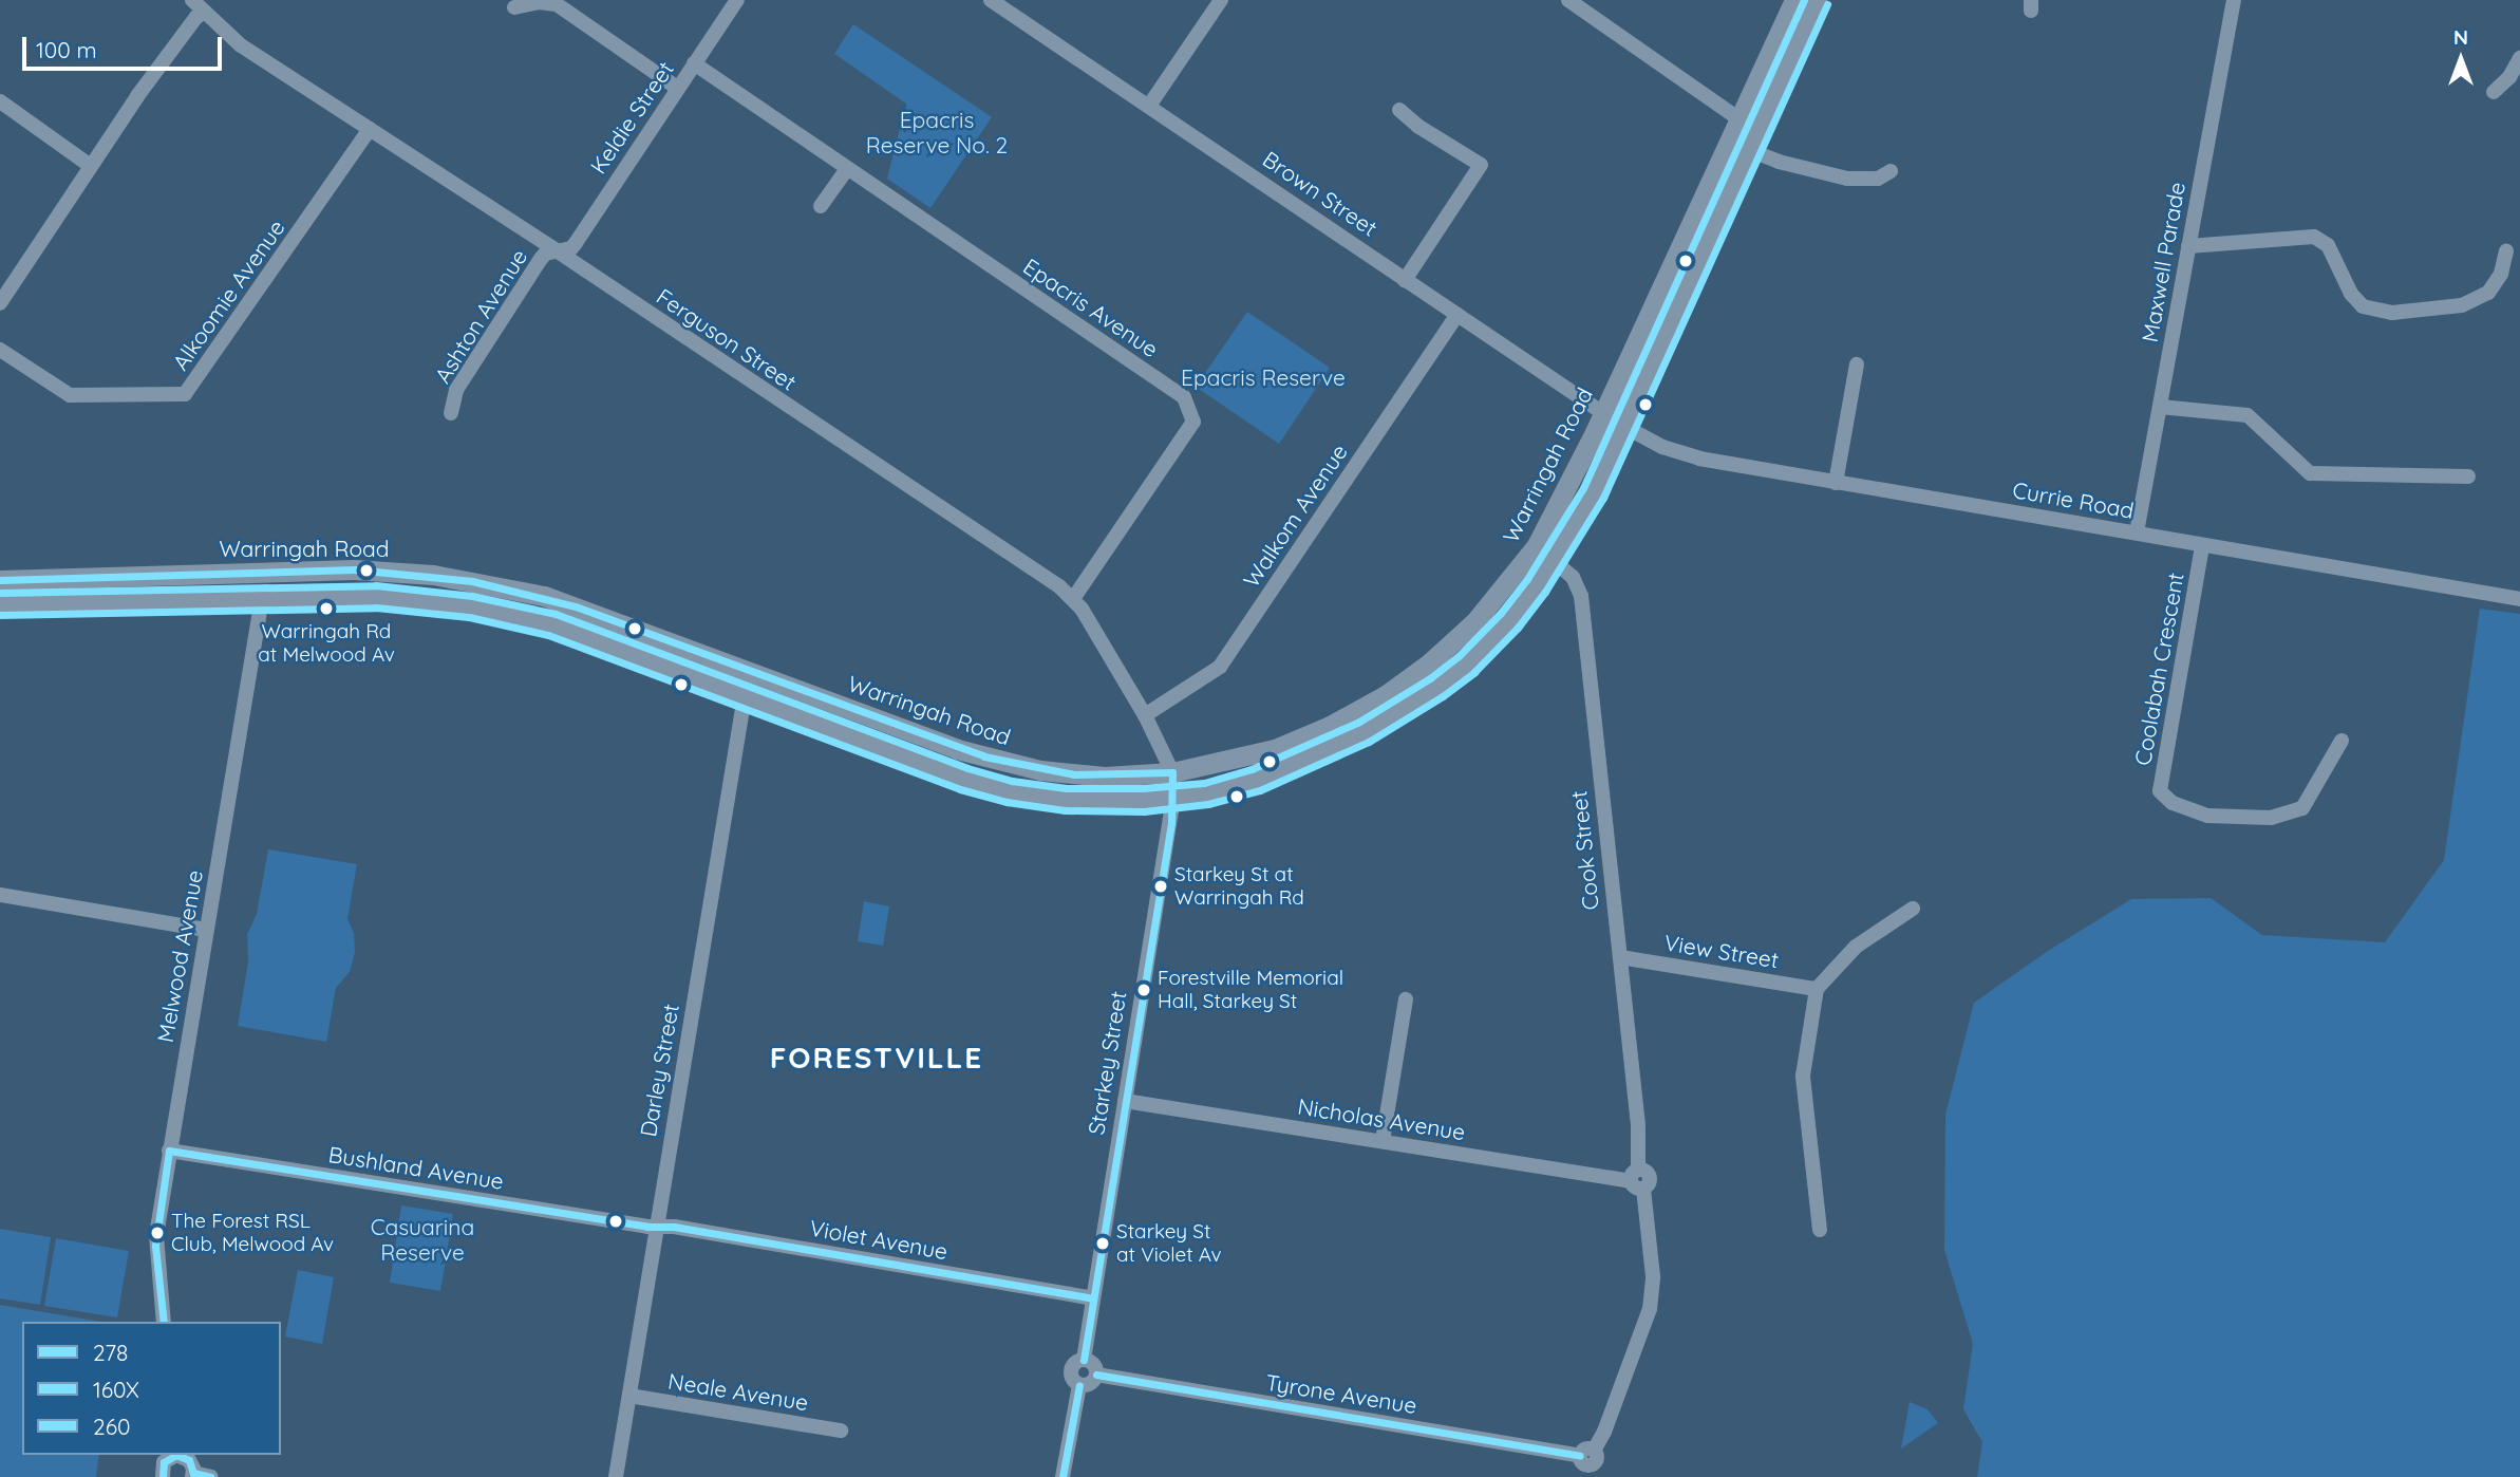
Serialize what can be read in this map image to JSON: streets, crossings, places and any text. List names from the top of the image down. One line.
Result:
{"streets":{"highway":["Brown Street","Warringah Road","Cook Street","Starkey Street","Darley Street"],"street":["Keldie Street","Maxwell Parade","Alkoomie Avenue","Epacris Avenue","Ashton Avenue","Ferguson Street","Currie Road","Walkom Avenue","Coolabah Crescent","View Street","Melwood Avenue","Nicholas Avenue","Bushland Avenue","Violet Avenue","Neale Avenue","Tyrone Avenue"]},"crossings":[["Keldie Street","Epacris Avenue"],["Keldie Street","Ashton Avenue"],["Keldie Street","Ferguson Street"],["Brown Street","Warringah Road"],["Brown Street","Currie Road"],["Brown Street","Walkom Avenue"],["Maxwell Parade","Currie Road"],["Alkoomie Avenue","Ferguson Street"],["Epacris Avenue","Ferguson Street"],["Ashton Avenue","Ferguson Street"],["Ferguson Street","Warringah Road"],["Ferguson Street","Walkom Avenue"],["Ferguson Street","Starkey Street"],["Warringah Road","Currie Road"],["Warringah Road","Cook Street"],["Warringah Road","Melwood Avenue"],["Warringah Road","Starkey Street"],["Warringah Road","Darley Street"],["Currie Road","Coolabah Crescent"],["Cook Street","View Street"],["Cook Street","Nicholas Avenue"],["Cook Street","Tyrone Avenue"],["Melwood Avenue","Bushland Avenue"],["Starkey Street","Nicholas Avenue"],["Starkey Street","Violet Avenue"],["Starkey Street","Tyrone Avenue"],["Darley Street","Bushland Avenue"],["Darley Street","Violet Avenue"],["Darley Street","Neale Avenue"],["Bushland Avenue","Violet Avenue"]],"districts":["FORESTVILLE"],"parks":["Epacris Reserve No. 2","Epacris Reserve","Casuarina Reserve"],"places":["Warringah Rd at Melwood Av","Starkey St at Warringah Rd","Forestville Memorial Hall, Starkey St","The Forest RSL Club, Melwood Av","Starkey St at Violet Av"],"lines":["transit line 260","transit line 160X","transit line 278"],"legend":["278","160X","260"],"scale_bar":"100 m","north":"top"}
